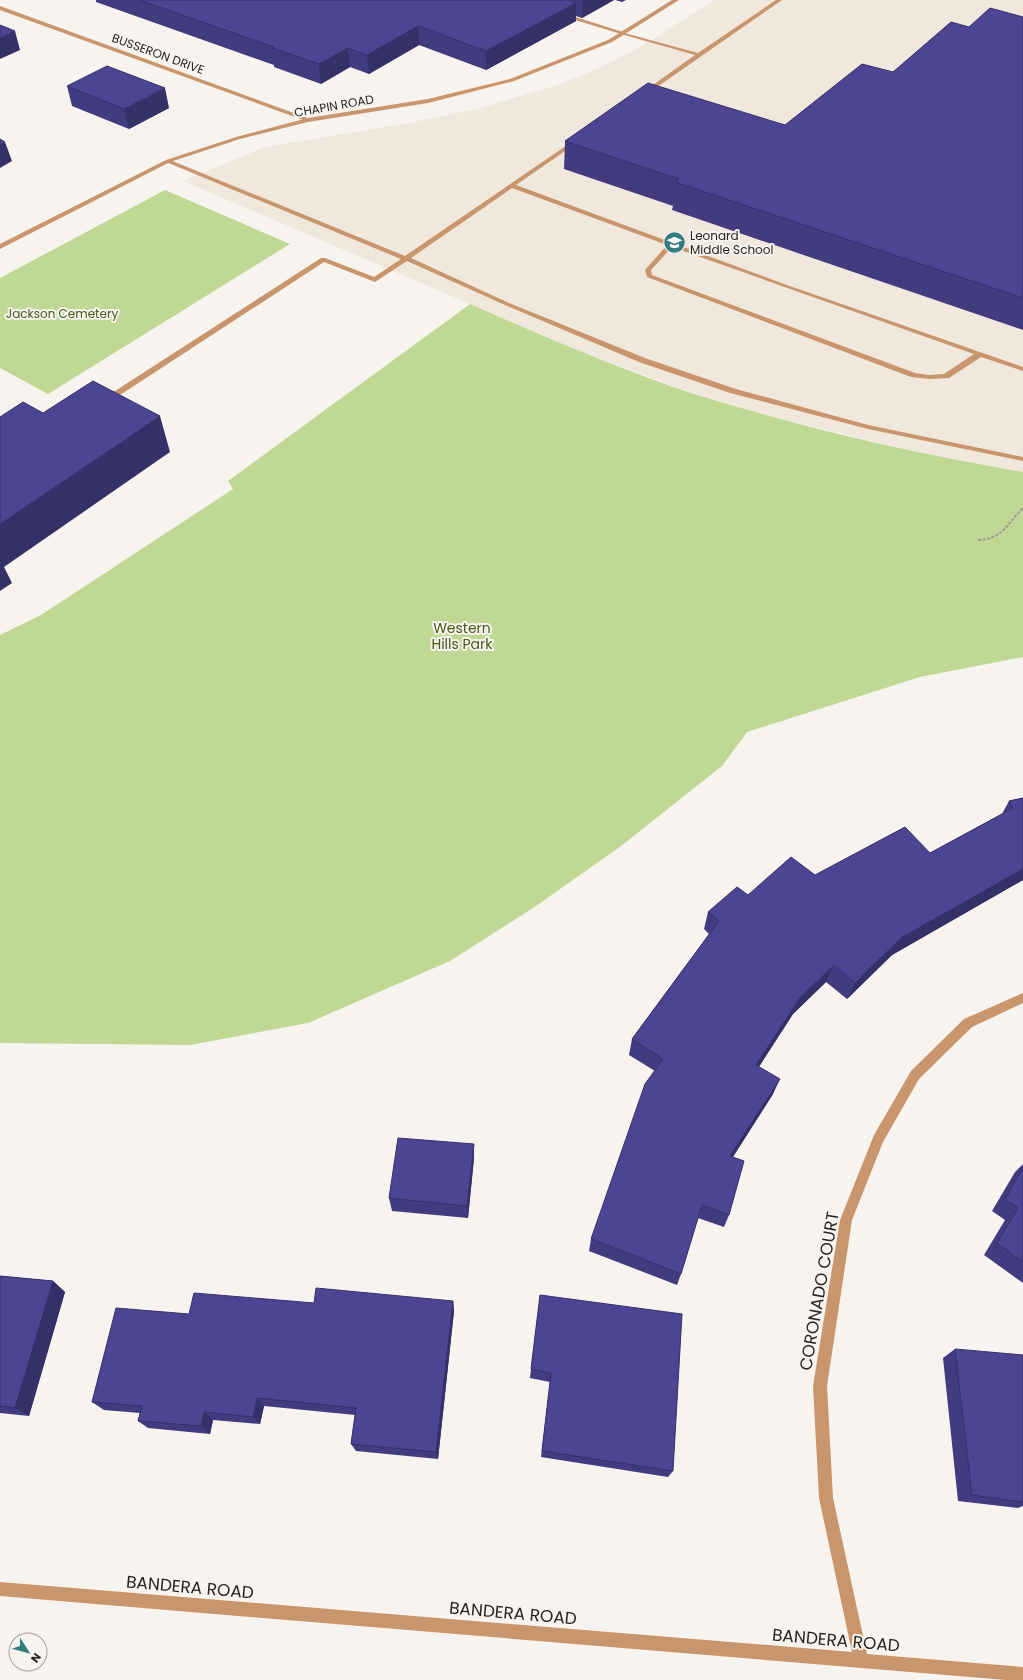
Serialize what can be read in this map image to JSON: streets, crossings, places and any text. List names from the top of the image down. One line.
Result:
{"streets":{"street":["BUSSERON DRIVE","CHAPIN ROAD","CORONADO COURT","BANDERA ROAD"]},"crossings":[["BUSSERON DRIVE","CHAPIN ROAD"],["CORONADO COURT","BANDERA ROAD"]],"parks":["Jackson Cemetery","Western Hills Park"],"places":{"school or university":["Leonard Middle School"]},"north":"bottom right"}
